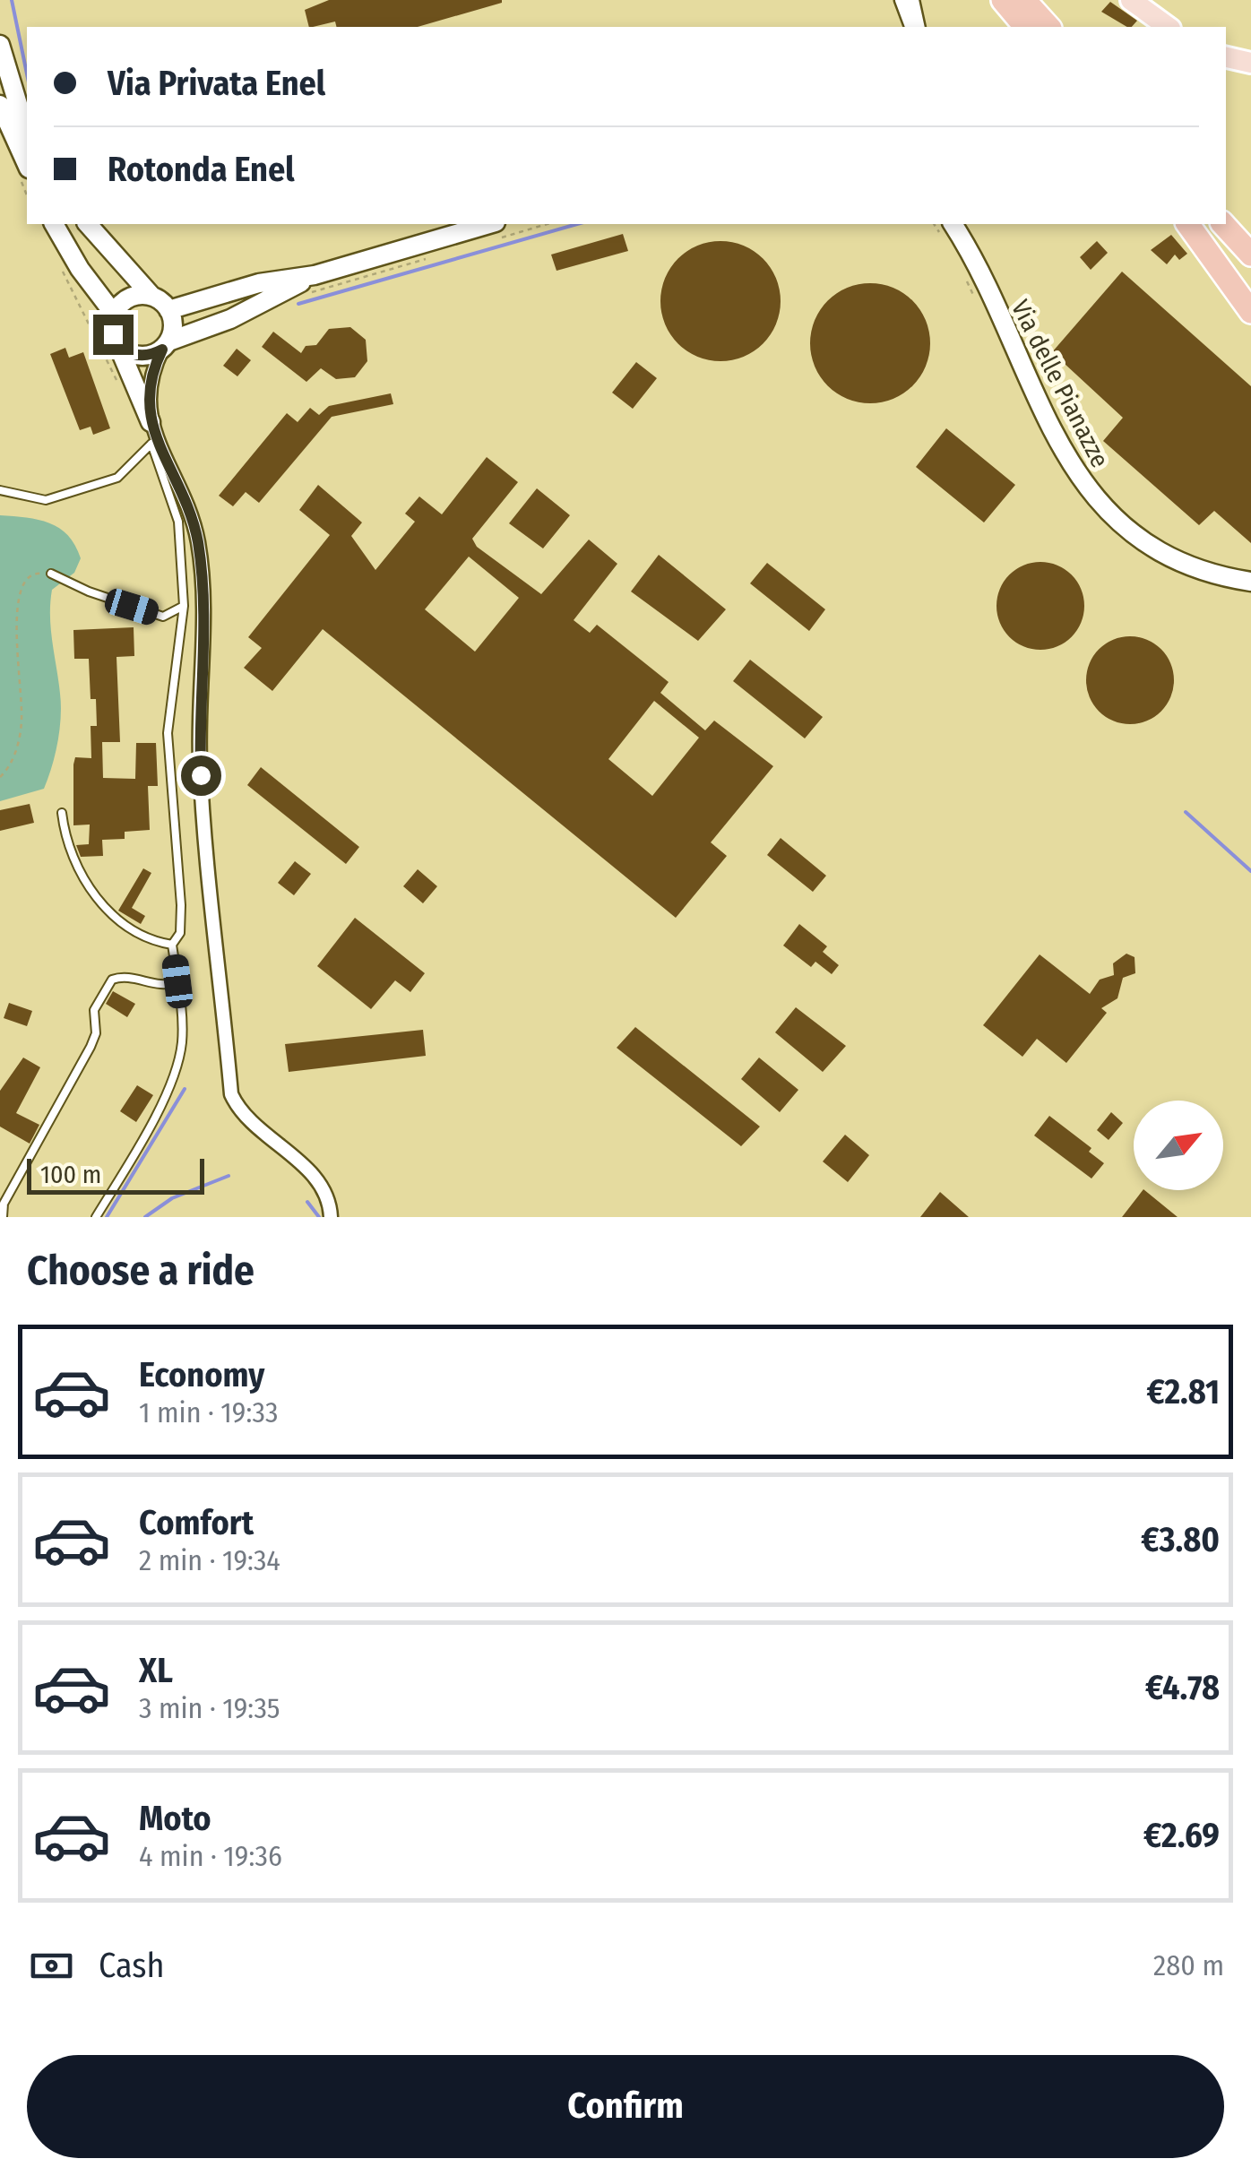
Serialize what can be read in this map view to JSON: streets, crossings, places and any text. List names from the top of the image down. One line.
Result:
{"streets":{"street":["Via delle Pianazze"]},"scale_bar":"100 m","north":"top right","page":{"banner":["Via Privata Enel","Rotonda Enel"],"scale":"100 m","heading":"Choose a ride","list":[{"name":"Economy","note":"1 min · 19:33","value":"€2.81"},{"name":"Comfort","note":"2 min · 19:34","value":"€3.80"},{"name":"XL","note":"3 min · 19:35","value":"€4.78"},{"name":"Moto","note":"4 min · 19:36","value":"€2.69"}],"pay":["Cash","280 m"],"buttons":"Confirm"}}
